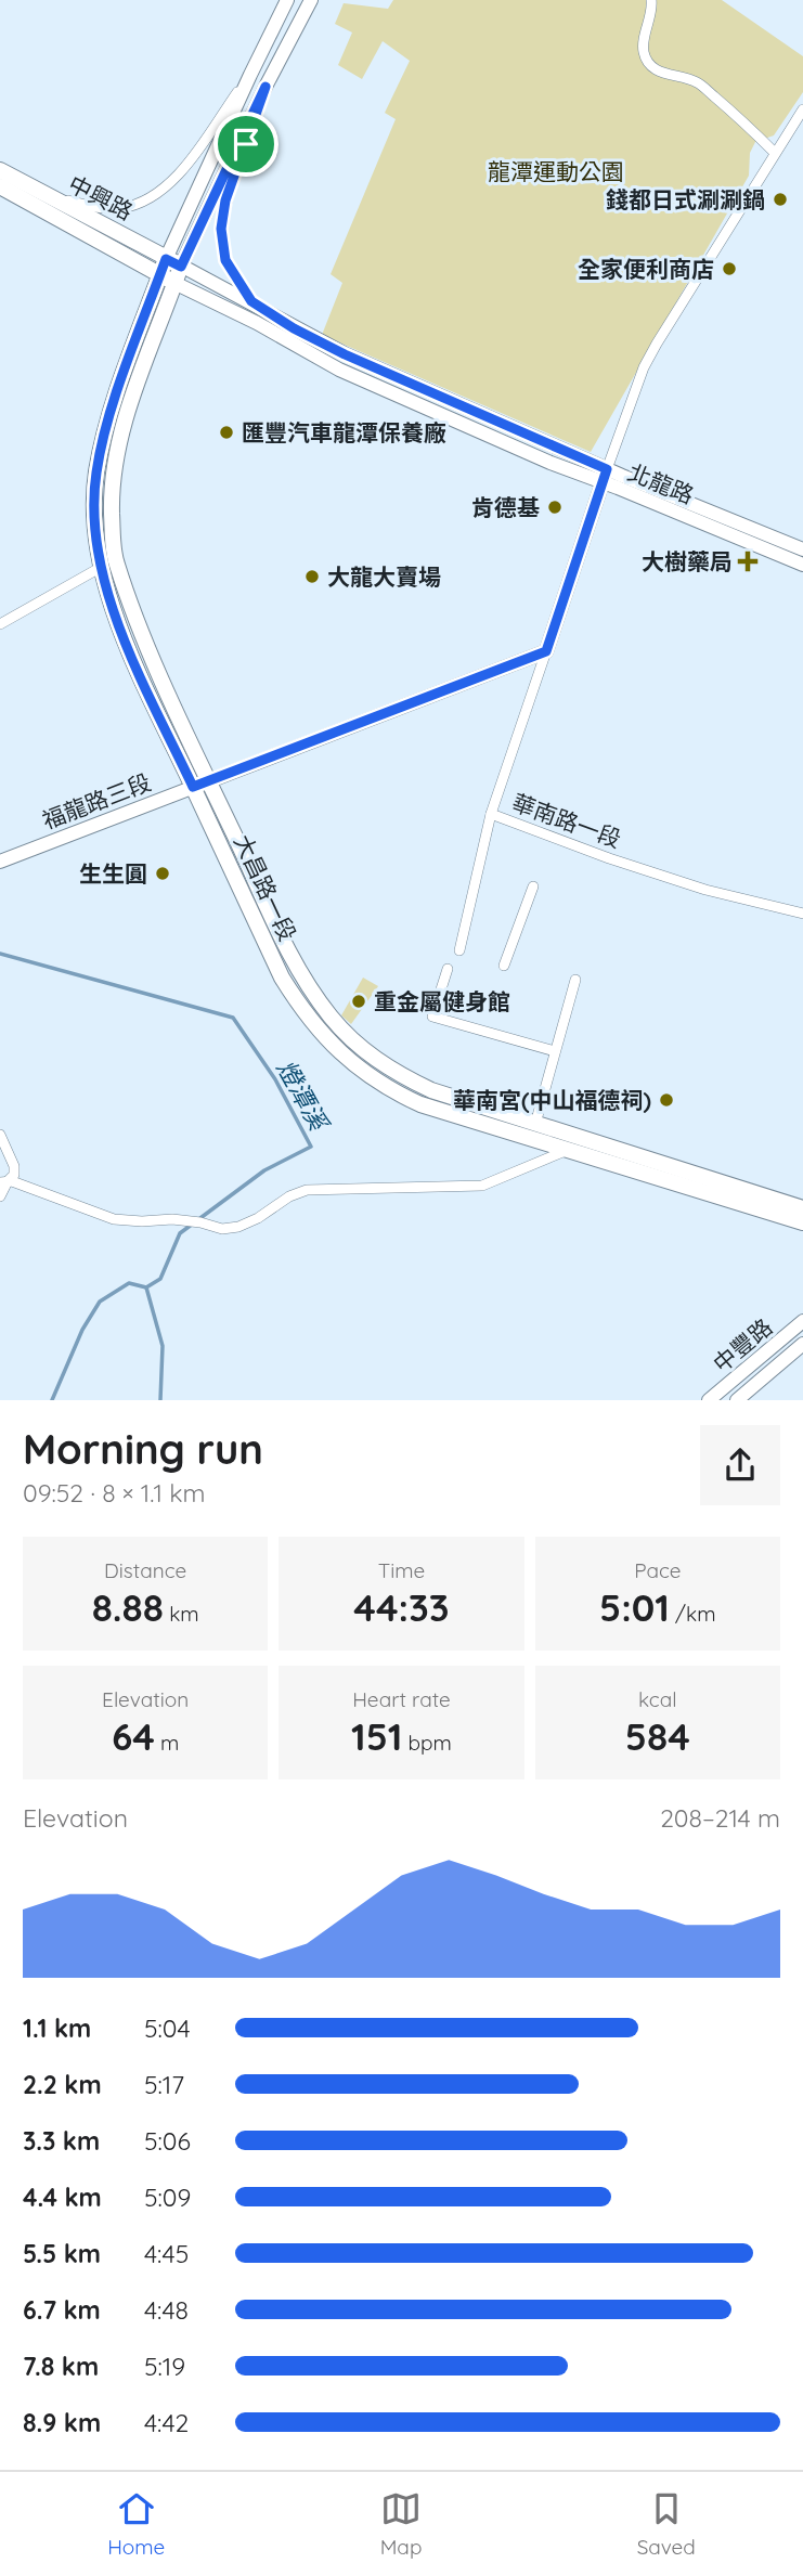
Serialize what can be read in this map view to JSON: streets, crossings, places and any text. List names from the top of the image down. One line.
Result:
{"streets":{"main road":["中興路","北龍路","福龍路三段","華南路一段","大昌路一段","中豐路"]},"crossings":[["中興路","北龍路"],["中興路","大昌路一段"],["北龍路","華南路一段"],["北龍路","大昌路一段"],["福龍路三段","華南路一段"],["福龍路三段","大昌路一段"]],"water":["燈潭溪"],"parks":["龍潭運動公園"],"places":{"other":["錢都日式涮涮鍋","全家便利商店","匯豐汽車龍潭保養廠","肯德基","大龍大賣場","生生圓","重金屬健身館","華南宮(中山福德祠)"],"health":["大樹藥局"]},"page":{"heading":["Morning run","09:52 · 8 × 1.1 km"],"stats":[["Distance","8.88 km"],["Time","44:33"],["Pace","5:01 /km"],["Elevation","64 m"],["Heart rate","151 bpm"],["kcal","584"]],"chart":["Elevation","208–214 m"],"list":[{"name":"1.1 km","note":"5:04"},{"name":"2.2 km","note":"5:17"},{"name":"3.3 km","note":"5:06"},{"name":"4.4 km","note":"5:09"},{"name":"5.5 km","note":"4:45"},{"name":"6.7 km","note":"4:48"},{"name":"7.8 km","note":"5:19"},{"name":"8.9 km","note":"4:42"}],"tabs":["Home","Map","Saved"]}}
